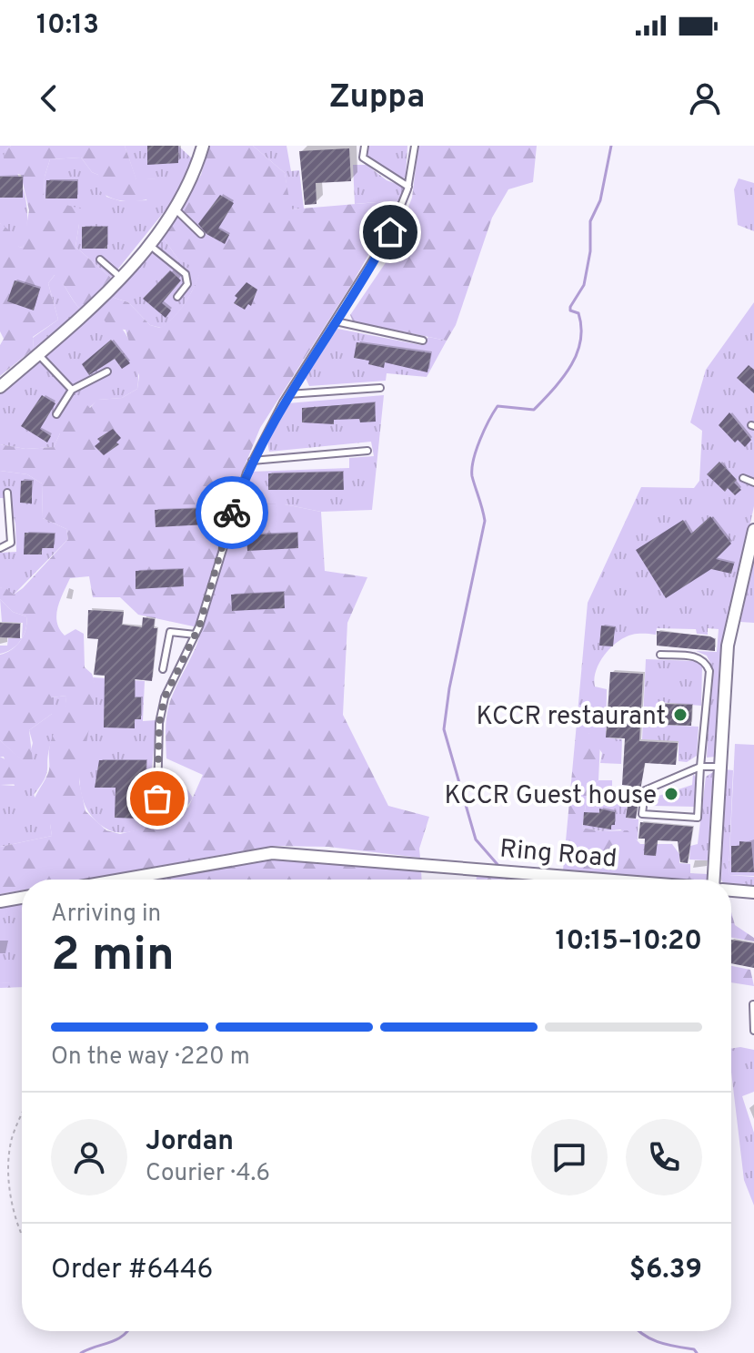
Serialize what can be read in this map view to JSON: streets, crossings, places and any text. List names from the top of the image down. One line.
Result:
{"streets":{"street":["Ring Road"]},"places":["KCCR restaurant","KCCR Guest house"],"page":{"status":"10:13","header":"Zuppa","heading":["2 min","Arriving in","10:15–10:20"],"panel":["Jordan","Courier · 4.6","Order #6446","$6.39"],"bar":"On the way · 220 m"}}
